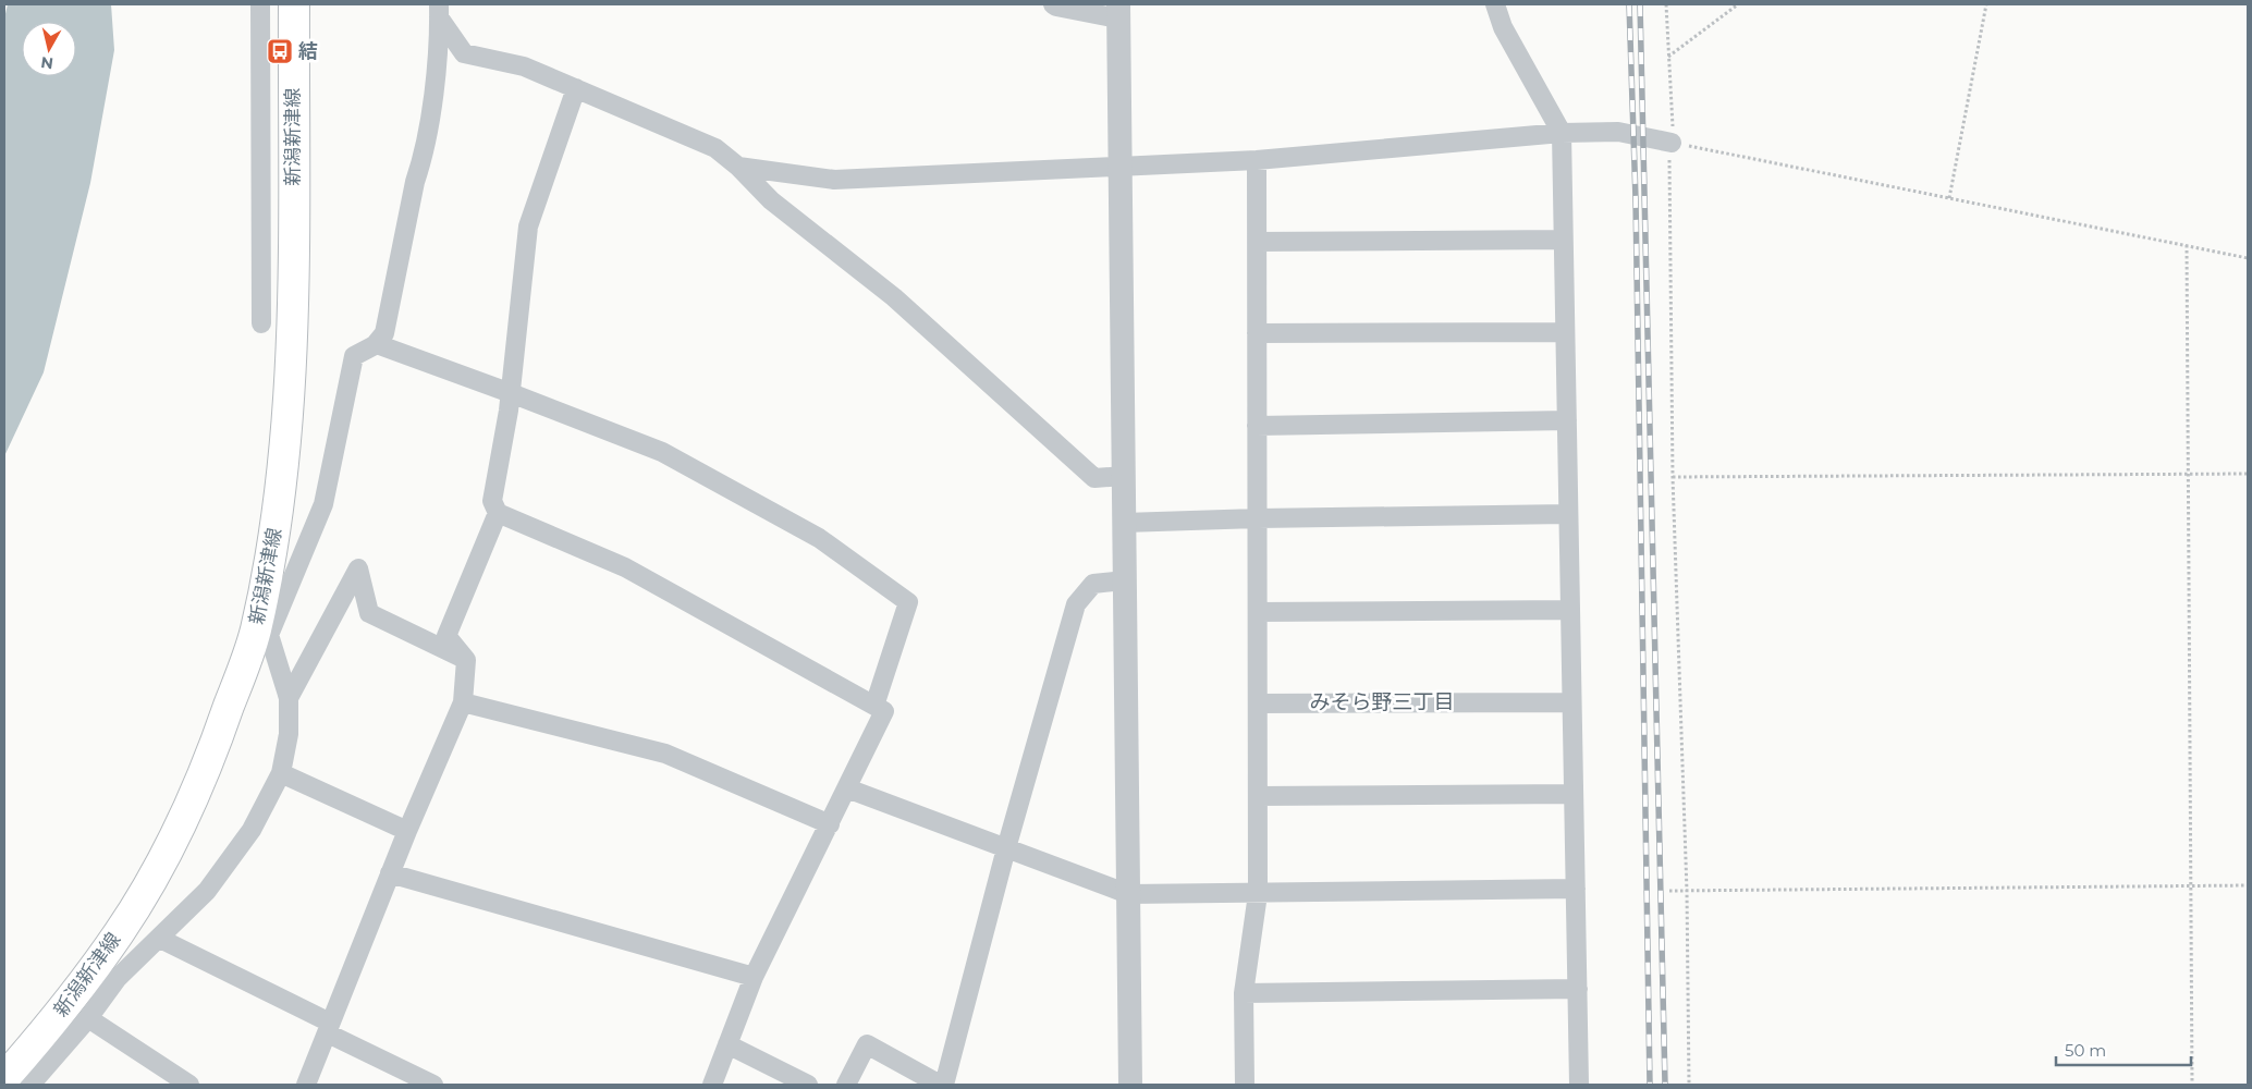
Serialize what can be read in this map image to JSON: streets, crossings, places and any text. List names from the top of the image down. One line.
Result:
{"streets":{"main road":["新潟新津線"]},"districts":["みそら野三丁目"],"places":{"bus stop":["結"]},"scale_bar":"50 m","north":"bottom"}
